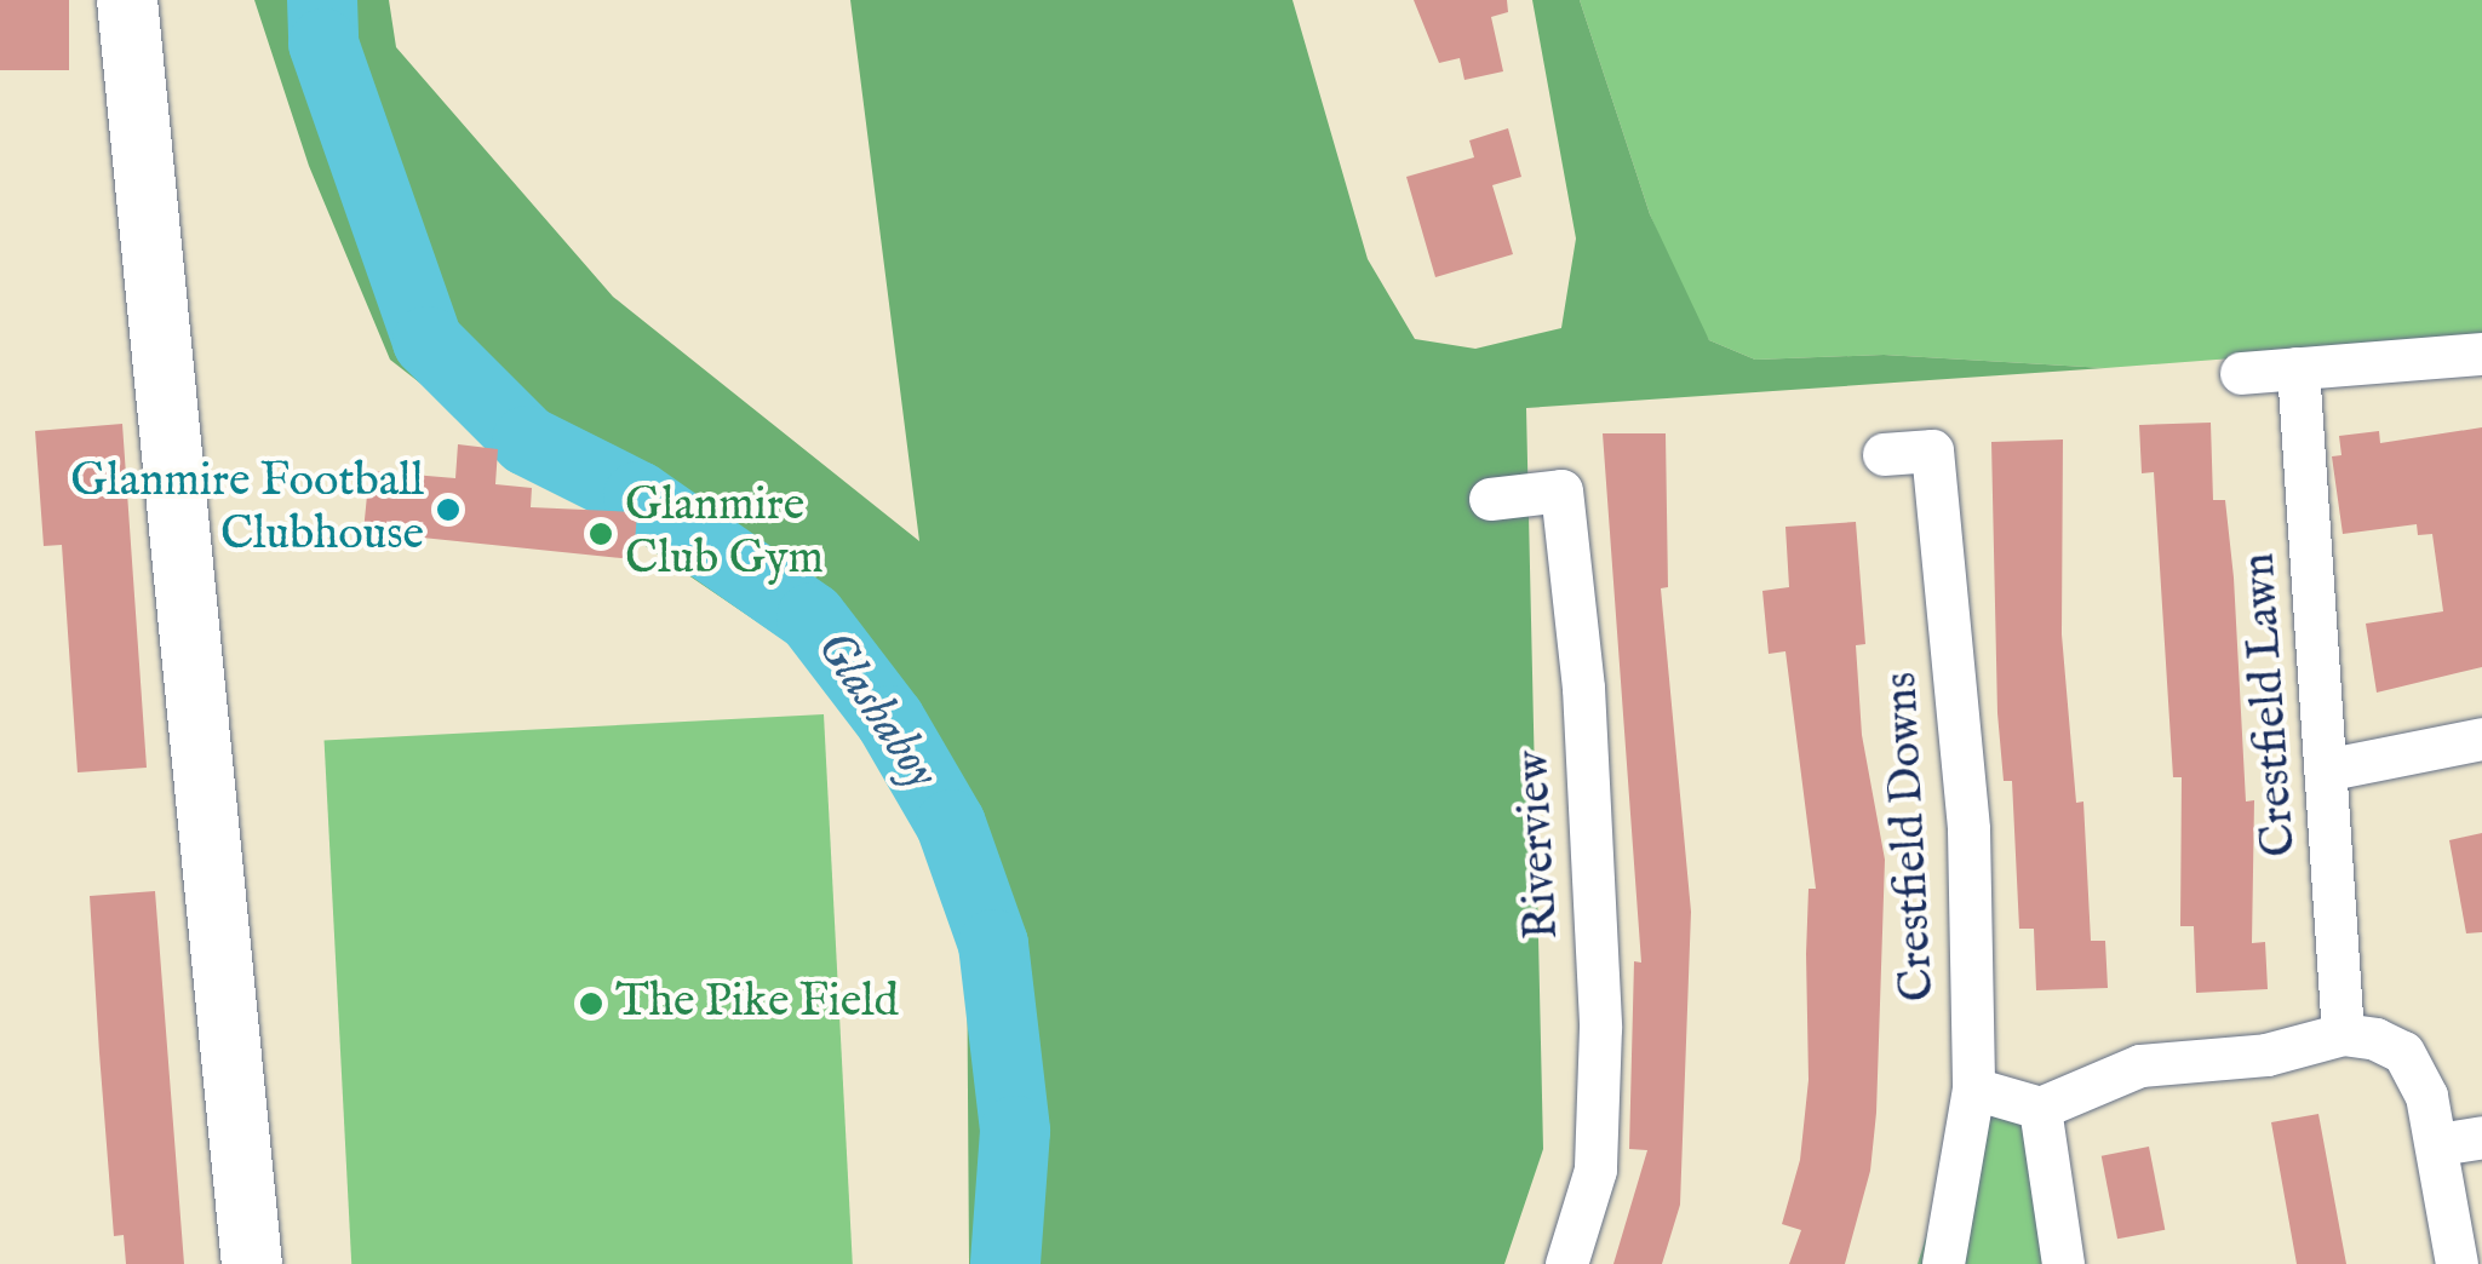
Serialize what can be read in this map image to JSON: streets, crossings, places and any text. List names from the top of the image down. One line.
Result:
{"streets":{"street":["Crestfield Lawn","Crestfield Downs","Riverview"]},"water":["Glashaboy"],"places":["Glanmire Football Clubhouse","Glanmire Club Gym","The Pike Field"]}
